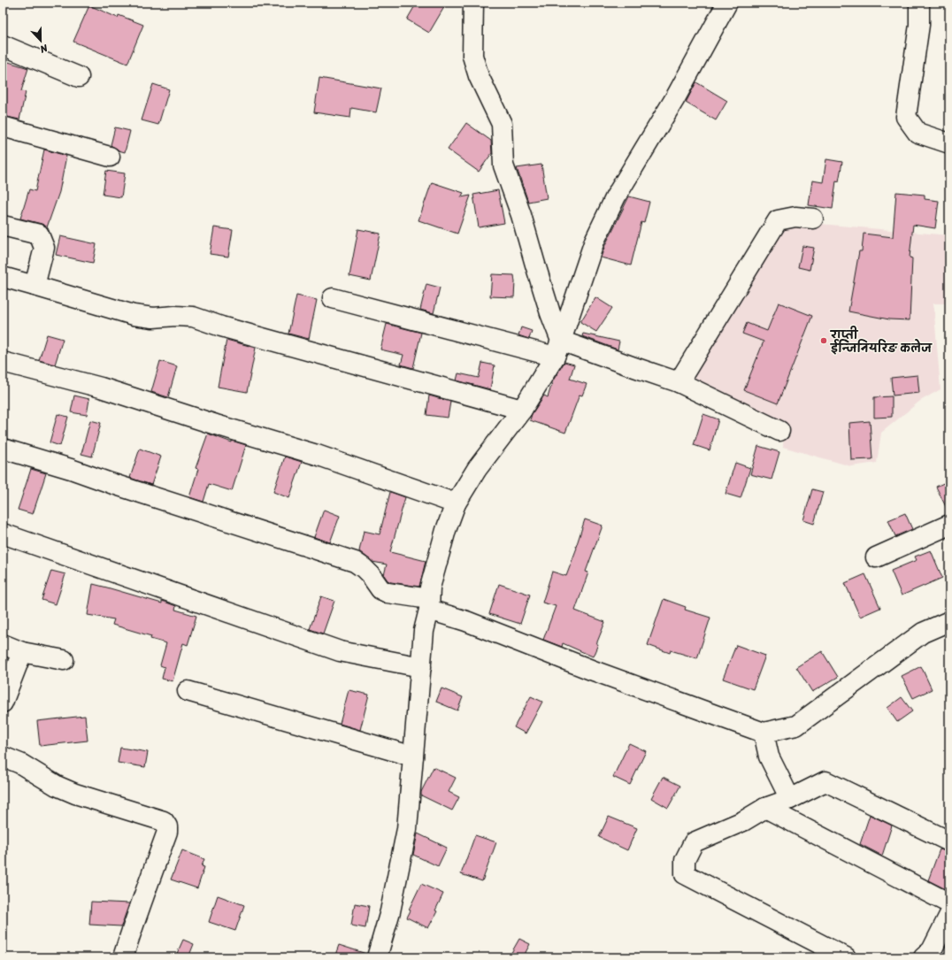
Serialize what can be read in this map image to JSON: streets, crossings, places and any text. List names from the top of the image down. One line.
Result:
{"places":["राप्ती ईन्जिनियरिङ कलेज"],"north":"bottom"}
